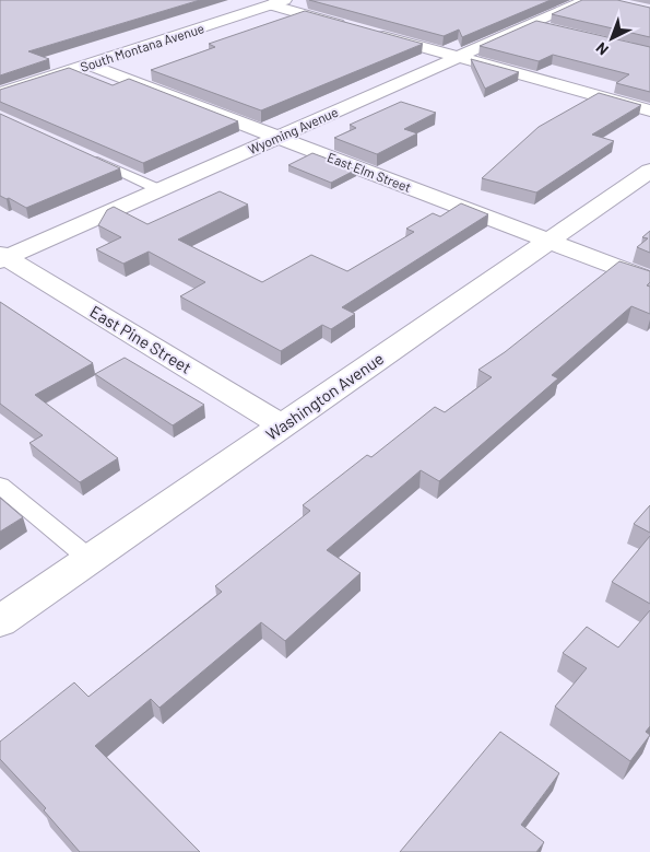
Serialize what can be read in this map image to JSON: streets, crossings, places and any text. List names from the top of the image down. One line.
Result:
{"streets":{"street":["South Montana Avenue","Wyoming Avenue","East Elm Street","East Pine Street","Washington Avenue"]},"crossings":[["South Montana Avenue","East Elm Street"],["Wyoming Avenue","East Elm Street"],["Wyoming Avenue","East Pine Street"],["East Elm Street","Washington Avenue"],["East Pine Street","Washington Avenue"]],"north":"bottom left"}
